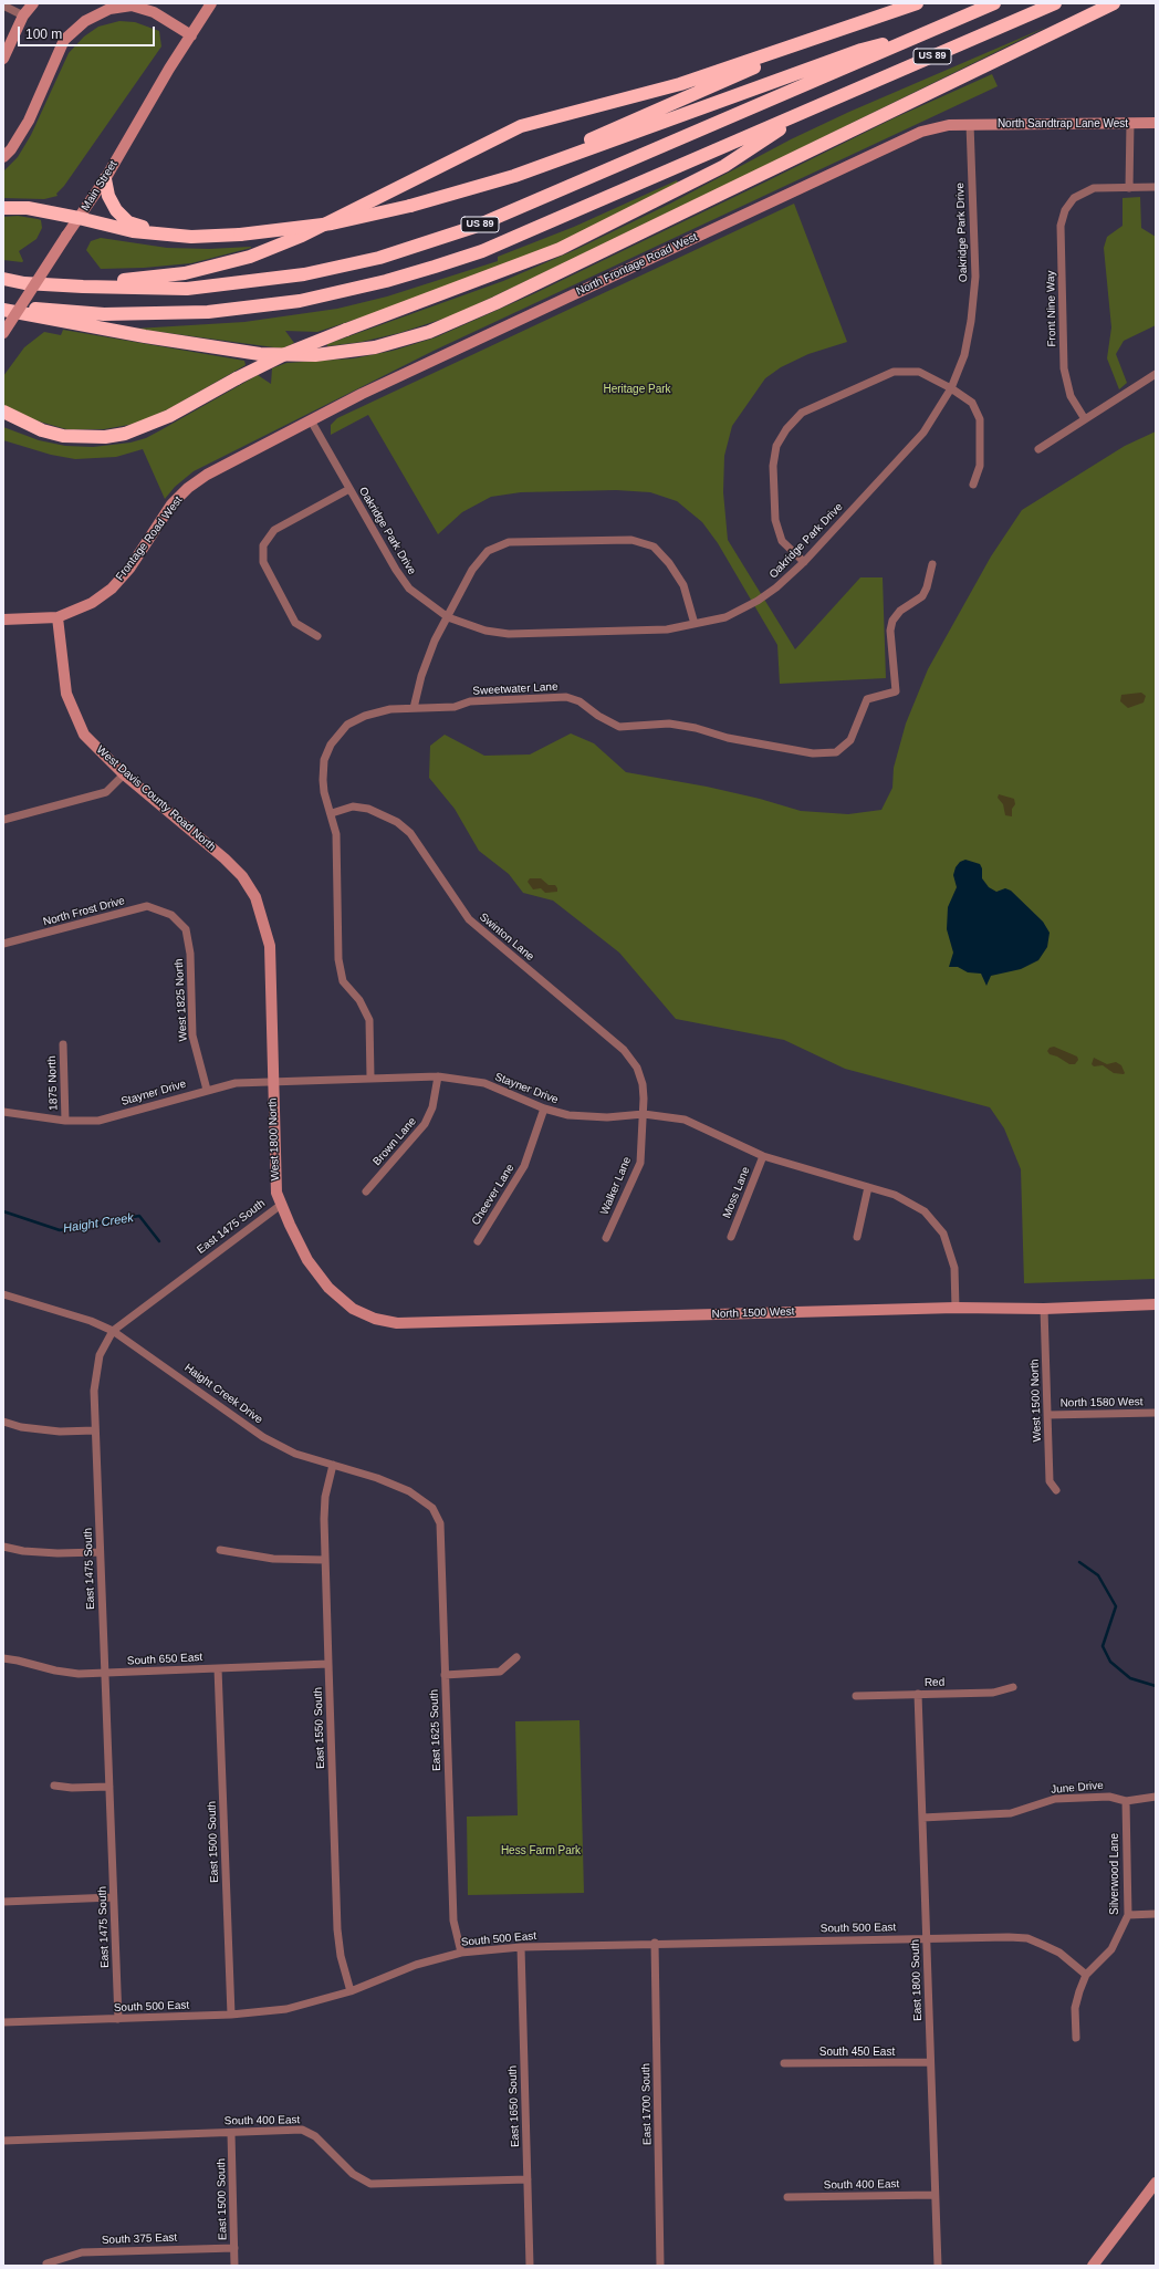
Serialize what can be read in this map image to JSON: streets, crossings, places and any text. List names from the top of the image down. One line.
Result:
{"streets":{"highway":["US 89"],"street":["North Sandtrap Lane West","Main Street","Oakridge Park Drive","North Frontage Road West","Front Nine Way","Frontage Road West","Sweetwater Lane","West Davis County Road North","North Frost Drive","Swinton Lane","West 1825 North","1875 North","Stayner Drive","West 1800 North","Brown Lane","Walker Lane","Moss Lane","Cheever Lane","East 1475 South","North 1500 West","Haight Creek Drive","West 1500 North","North 1580 West","South 650 East","Red","East 1550 South","East 1625 South","June Drive","East 1500 South","Silverwood Lane","South 500 East","East 1800 South","South 450 East","East 1700 South","East 1650 South","South 400 East","South 375 East"]},"crossings":[["North Sandtrap Lane West","Oakridge Park Drive"],["North Sandtrap Lane West","North Frontage Road West"],["Oakridge Park Drive","North Frontage Road West"],["Oakridge Park Drive","Frontage Road West"],["North Frontage Road West","Frontage Road West"],["Frontage Road West","West Davis County Road North"],["Sweetwater Lane","Swinton Lane"],["Sweetwater Lane","Stayner Drive"],["West Davis County Road North","West 1800 North"],["North Frost Drive","West 1825 North"],["Swinton Lane","Stayner Drive"],["Swinton Lane","Walker Lane"],["West 1825 North","Stayner Drive"],["1875 North","Stayner Drive"],["Stayner Drive","West 1800 North"],["Stayner Drive","Brown Lane"],["Stayner Drive","Walker Lane"],["Stayner Drive","Moss Lane"],["Stayner Drive","Cheever Lane"],["Stayner Drive","North 1500 West"],["West 1800 North","East 1475 South"],["West 1800 North","North 1500 West"],["East 1475 South","Haight Creek Drive"],["East 1475 South","South 650 East"],["East 1475 South","South 500 East"],["North 1500 West","West 1500 North"],["Haight Creek Drive","East 1550 South"],["Haight Creek Drive","East 1625 South"],["West 1500 North","North 1580 West"],["South 650 East","East 1550 South"],["South 650 East","East 1500 South"],["Red","East 1800 South"],["East 1550 South","South 500 East"],["East 1625 South","South 500 East"],["June Drive","Silverwood Lane"],["June Drive","East 1800 South"],["East 1500 South","South 500 East"],["East 1500 South","South 400 East"],["East 1500 South","South 375 East"],["Silverwood Lane","South 500 East"],["South 500 East","East 1800 South"],["South 500 East","East 1700 South"],["South 500 East","East 1650 South"],["East 1800 South","South 450 East"],["East 1800 South","South 400 East"],["East 1650 South","South 400 East"]],"water":["Haight Creek"],"parks":["Heritage Park","Hess Farm Park"],"scale_bar":"100 m"}
